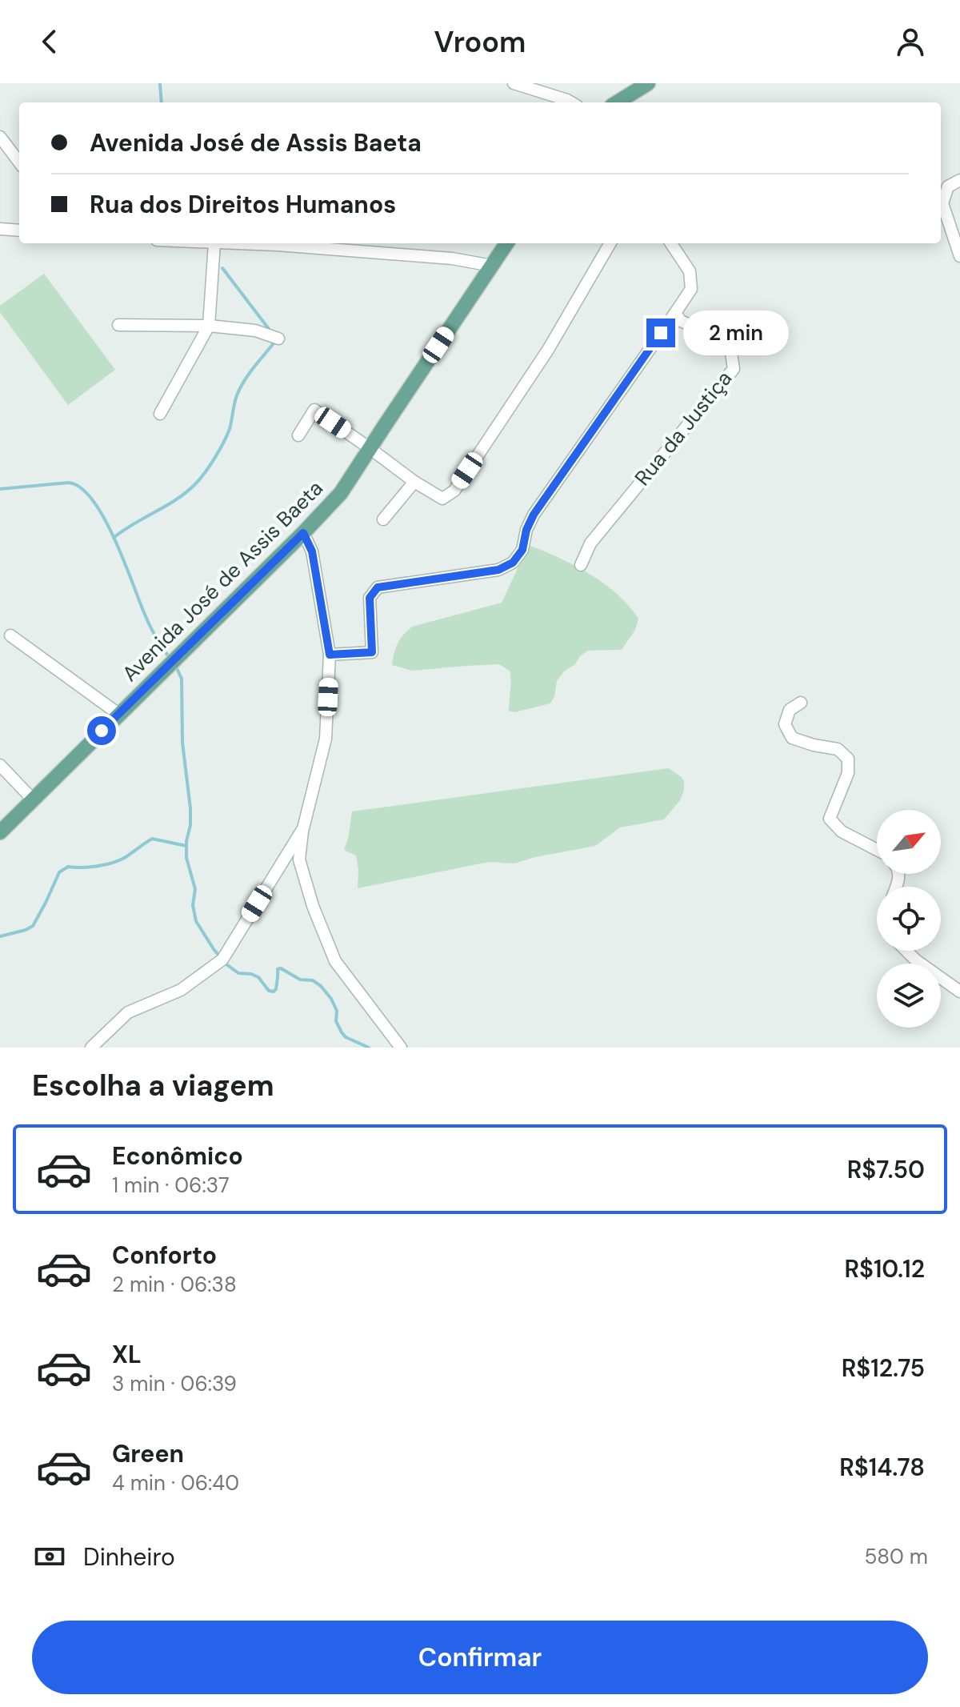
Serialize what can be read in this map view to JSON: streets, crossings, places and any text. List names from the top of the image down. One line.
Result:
{"streets":{"main road":["Avenida José de Assis Baeta"],"street":["Rua da Justiça"]},"north":"top right","page":{"header":"Vroom","banner":["Avenida José de Assis Baeta","Rua dos Direitos Humanos"],"bubble":"2 min","heading":"Escolha a viagem","list":[{"name":"Econômico","note":"1 min · 06:37","value":"R$7.50"},{"name":"Conforto","note":"2 min · 06:38","value":"R$10.12"},{"name":"XL","note":"3 min · 06:39","value":"R$12.75"},{"name":"Green","note":"4 min · 06:40","value":"R$14.78"}],"pay":["Dinheiro","580 m"],"buttons":"Confirmar"}}
